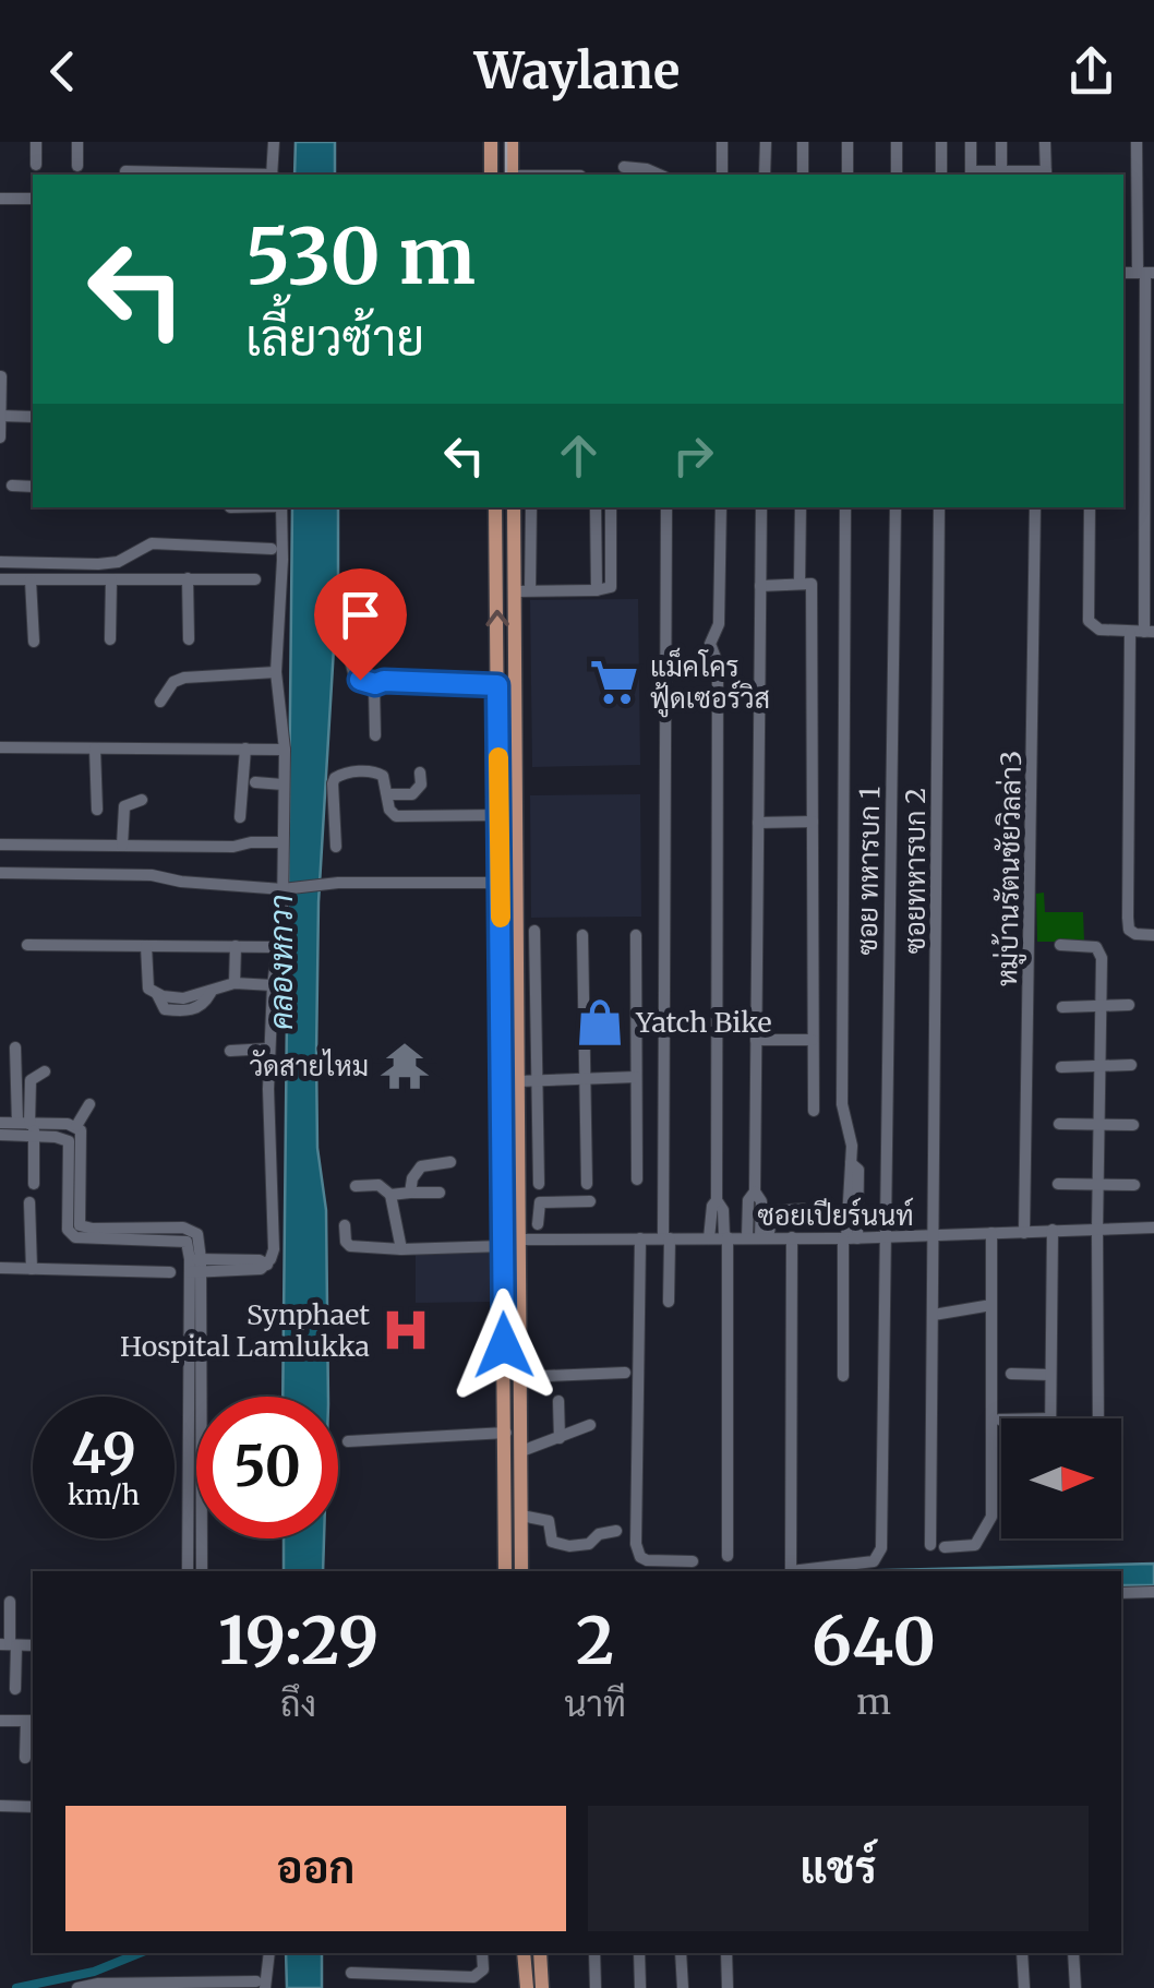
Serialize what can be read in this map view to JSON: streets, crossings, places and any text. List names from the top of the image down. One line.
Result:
{"streets":{"street":["หมู่บ้านรัตนชัยวิลล่า3","ซอย ทหารบก 1","ซอยทหารบก 2","ซอยเปียร์นนท์"]},"crossings":[["หมู่บ้านรัตนชัยวิลล่า3","ซอยเปียร์นนท์"],["ซอย ทหารบก 1","ซอยเปียร์นนท์"],["ซอยทหารบก 2","ซอยเปียร์นนท์"]],"water":["คลองหกวา"],"places":{"supermarket":["แม็คโคร ฟู้ดเซอร์วิส"],"shop":["Yatch Bike"],"temple":["วัดสายไหม"],"hospital":["Synphaet Hospital Lamlukka"]},"north":"right","page":{"header":"Waylane","turn":["530 m","เลี้ยวซ้าย"],"speed":"49 km/h","limit":"50","eta":["19:29","ถึง","2","นาที","640","m"],"buttons":["ออก","แชร์"]}}
